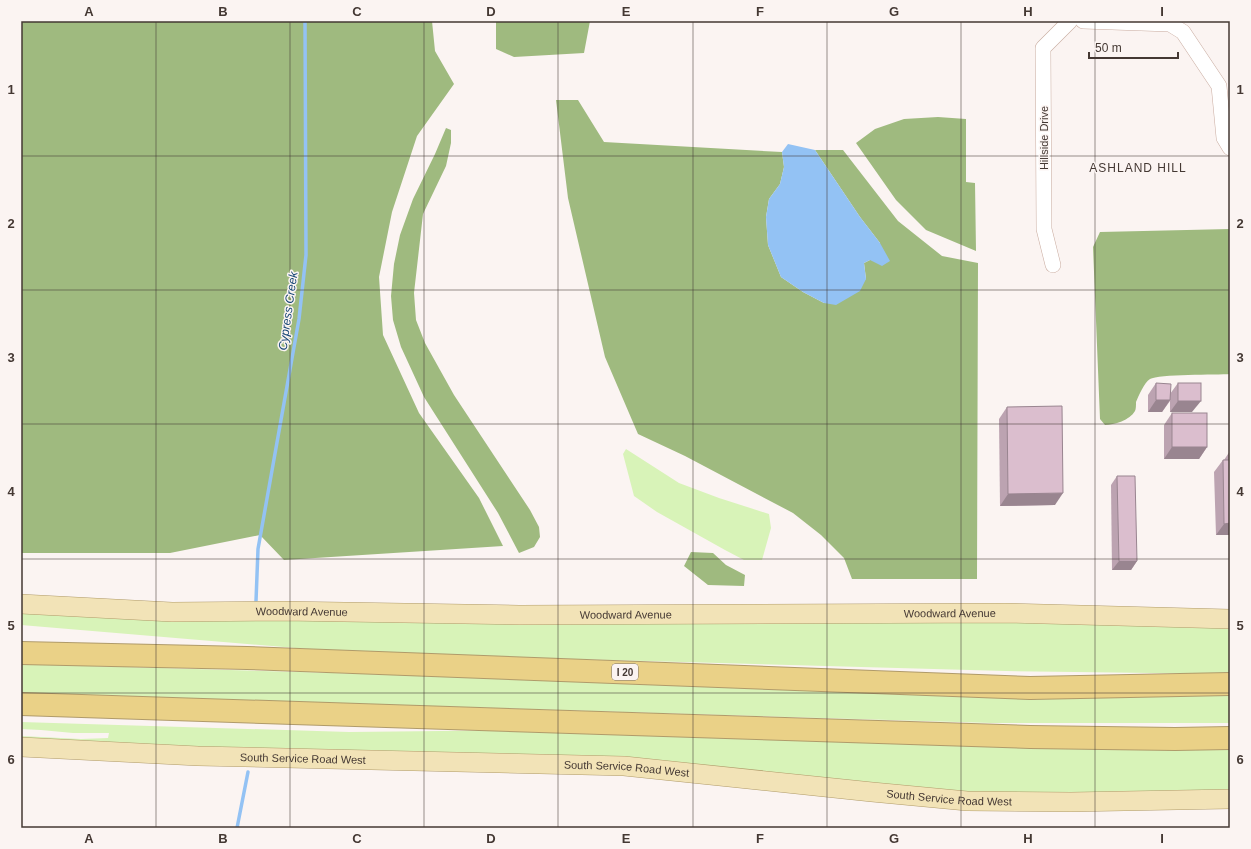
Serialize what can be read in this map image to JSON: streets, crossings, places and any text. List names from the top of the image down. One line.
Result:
{"streets":{"highway":["I 20"],"main road":["Woodward Avenue","South Service Road West"],"street":["Hillside Drive"]},"districts":["ASHLAND HILL"],"water":["Cypress Creek"],"scale_bar":"50 m","grid":{"columns":["A","B","C","D","E","F","G","H","I"],"rows":["1","2","3","4","5","6"]}}
